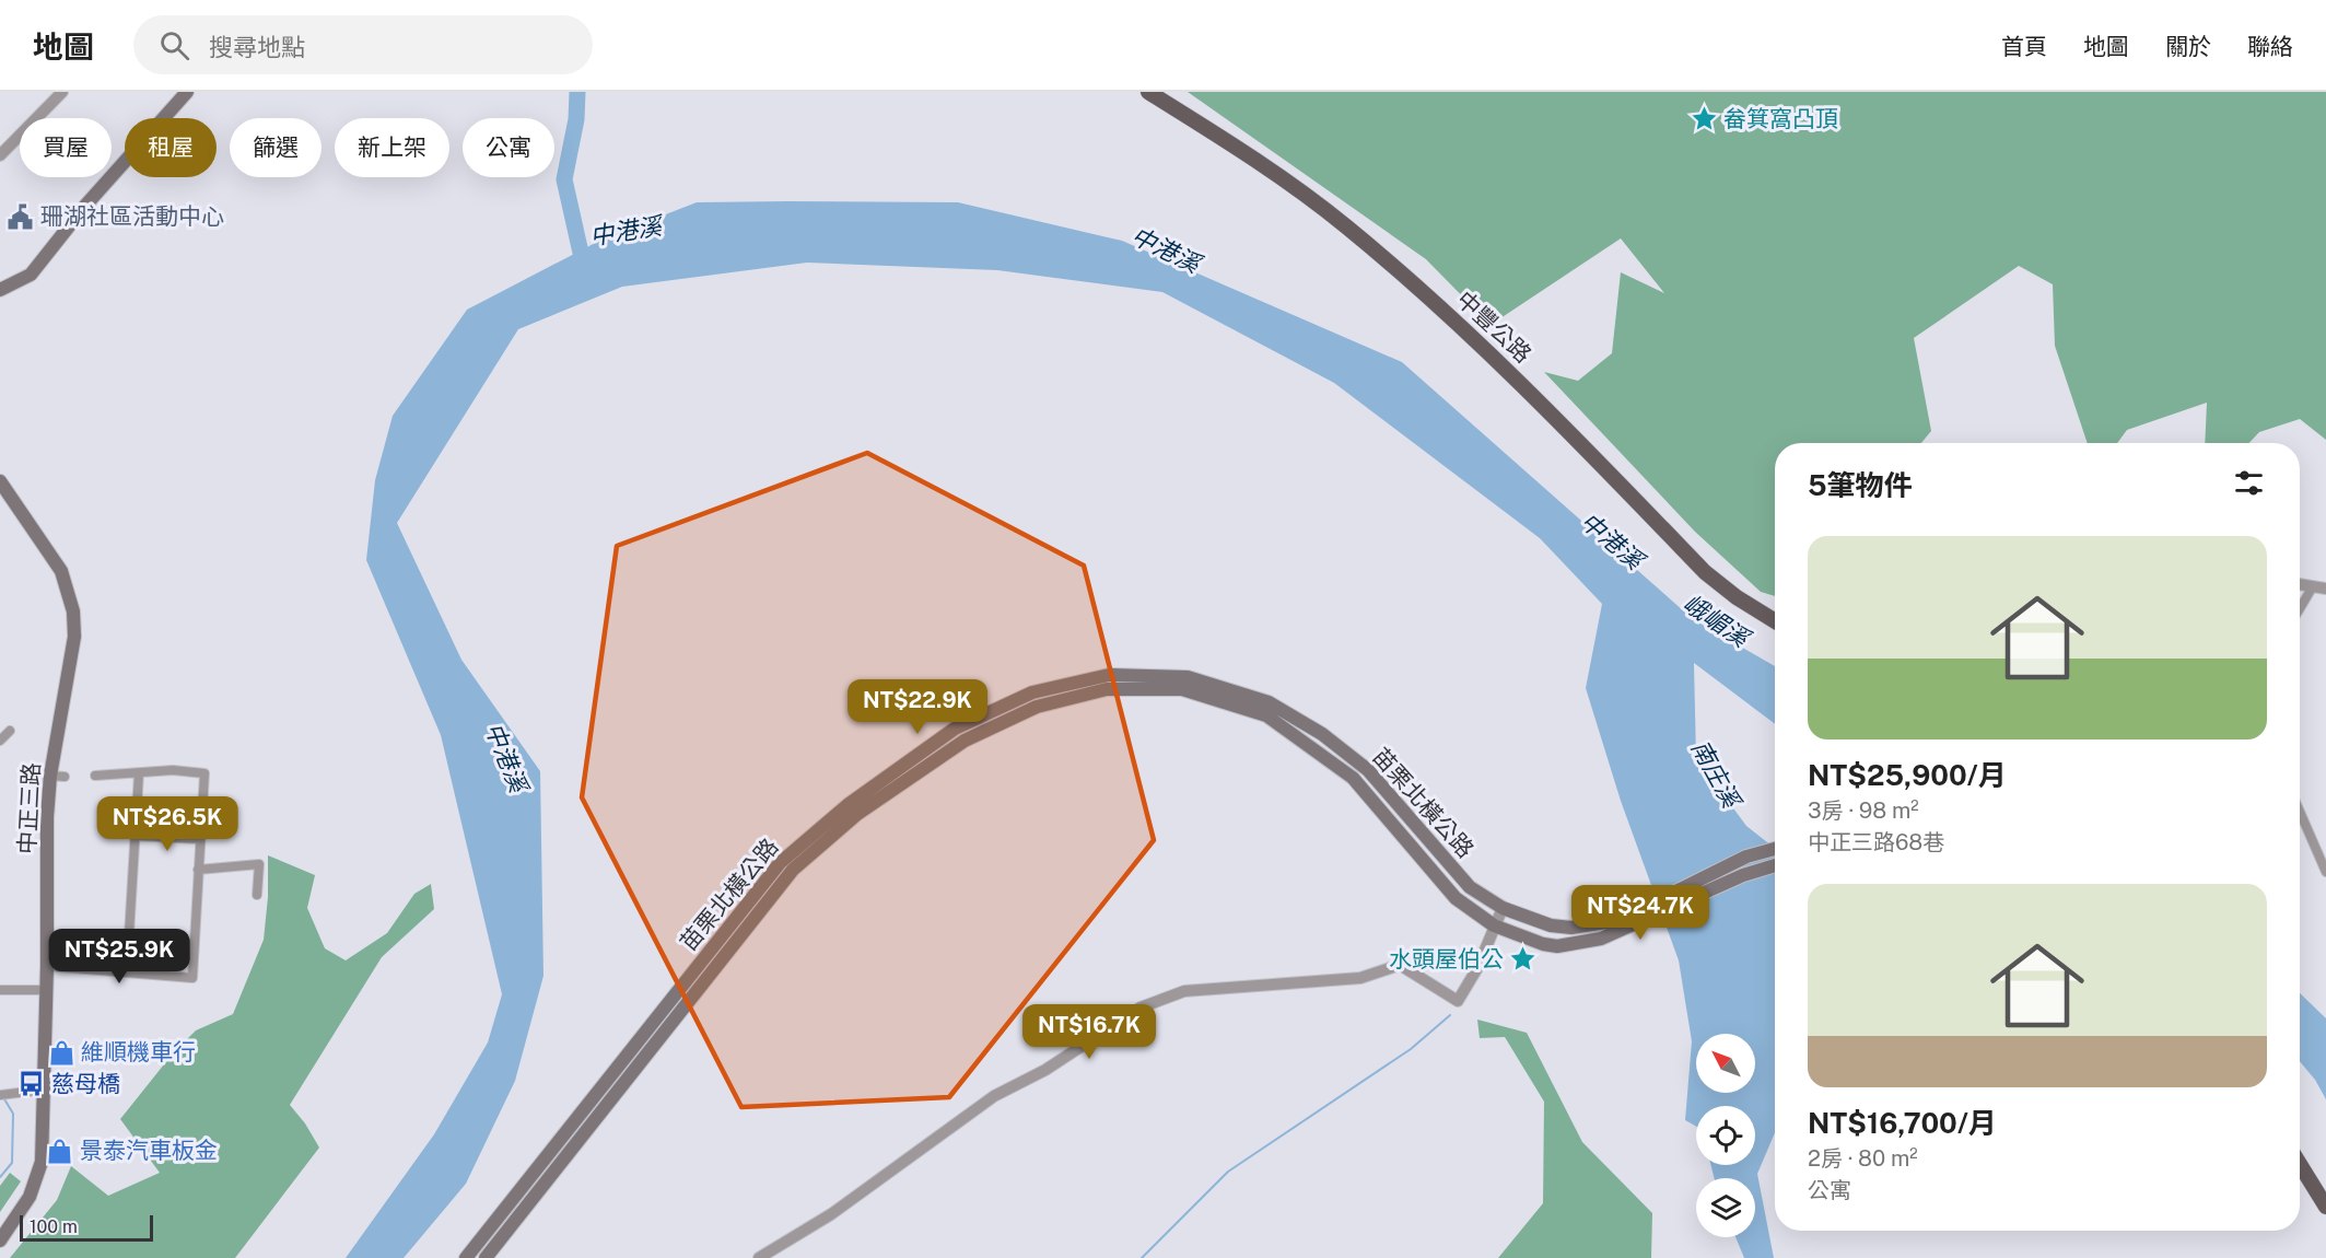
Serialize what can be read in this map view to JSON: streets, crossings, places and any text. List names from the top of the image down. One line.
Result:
{"streets":{"main road":["中豐公路","苗栗北橫公路","中正三路"]},"water":["中港溪","峨嵋溪","南庄溪"],"places":{"place":["畚箕窩凸頂","水頭屋伯公"],"public building":["珊湖社區活動中心"],"shop":["維順機車行","景泰汽車板金"],"bus stop":["慈母橋"]},"scale_bar":"100 m","north":"top left","page":{"header":"地圖","search":"搜尋地點","nav":["首頁","地圖","關於","聯絡"],"chip":["買屋","租屋","篩選","新上架","公寓"],"heading":"5筆物件","list":[{"name":"NT$25,900/月","note":"3房 · 98 m² · 中正三路68巷"},{"name":"NT$16,700/月","note":"2房 · 80 m² · 公寓"}],"price":["NT$22.9K","NT$26.5K","NT$24.7K","NT$25.9K","NT$16.7K"],"scale":"100 m"}}
